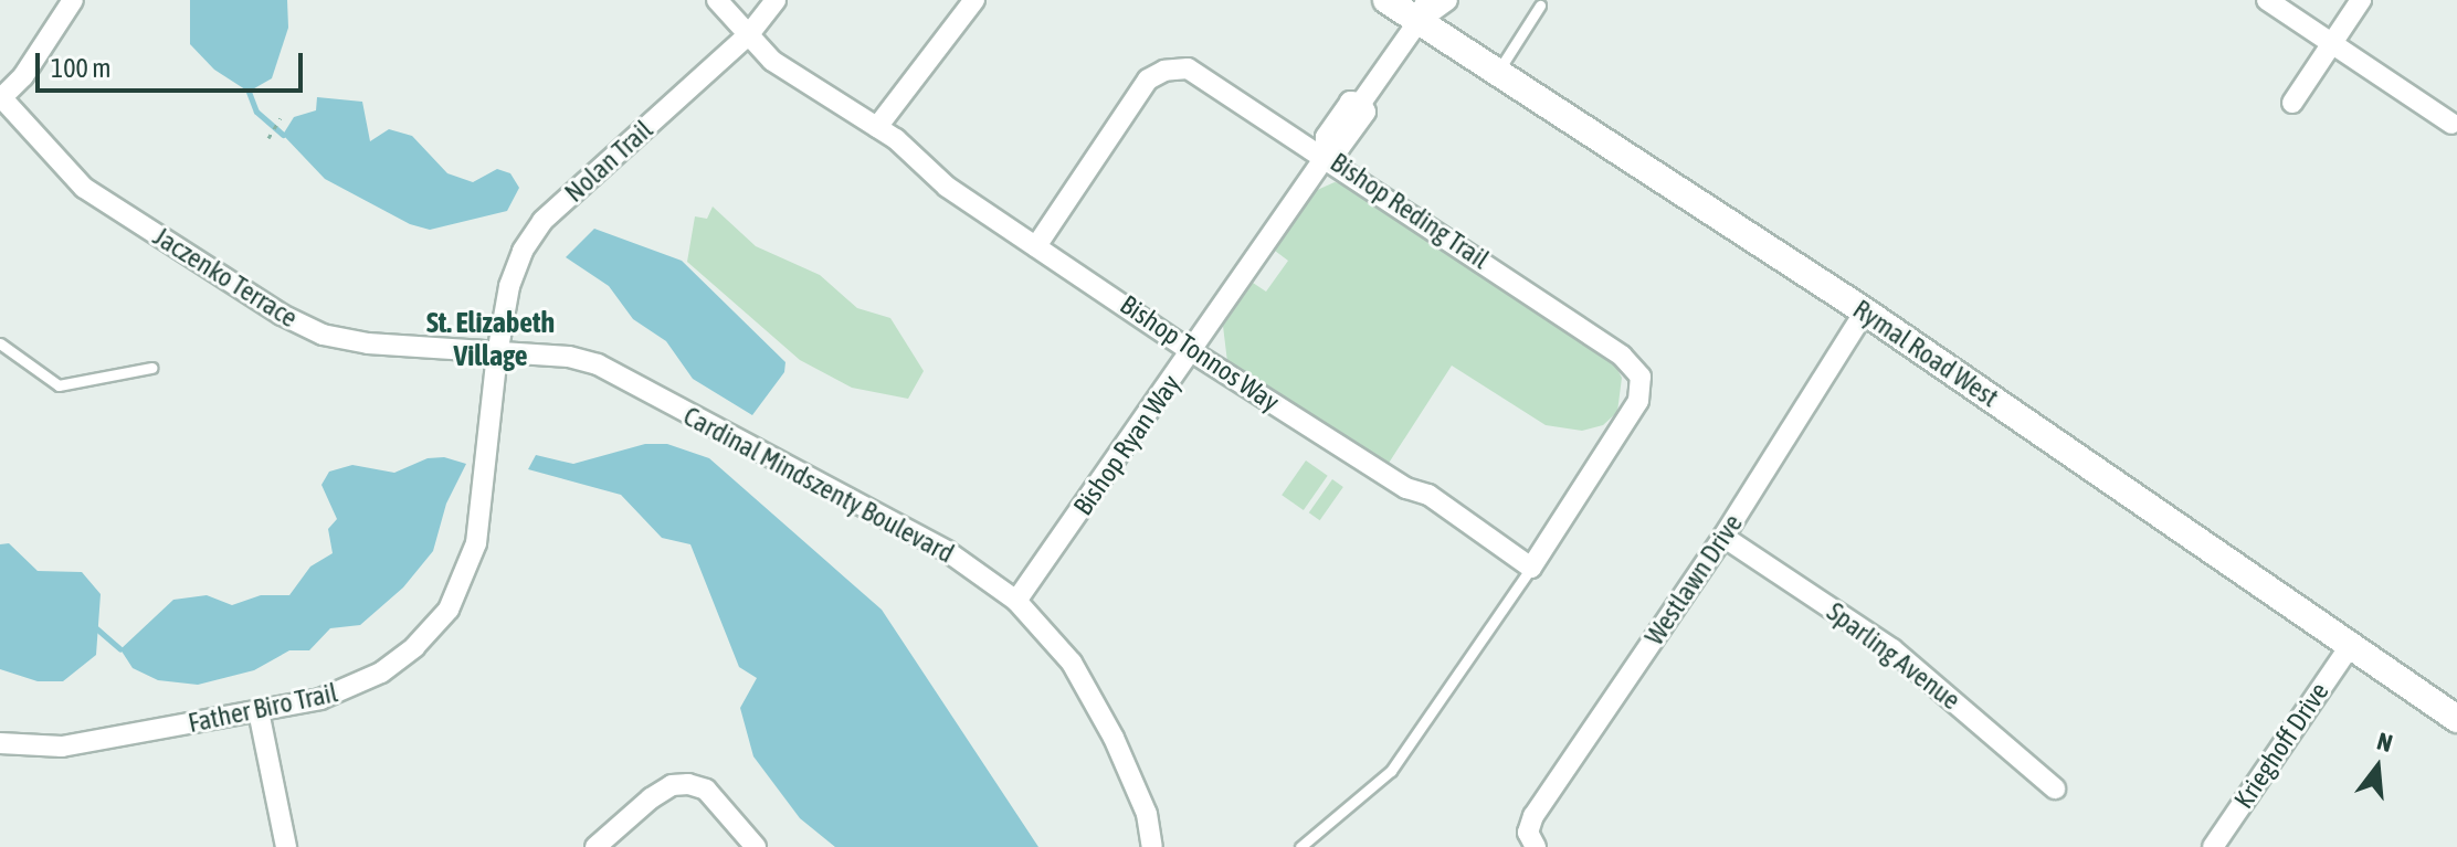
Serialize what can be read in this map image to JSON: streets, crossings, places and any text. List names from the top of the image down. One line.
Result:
{"streets":{"main road":["Rymal Road West"],"street":["Nolan Trail","Bishop Reding Trail","Jaczenko Terrace","Bishop Tonnos Way","Bishop Ryan Way","Cardinal Mindszenty Boulevard","Westlawn Drive","Sparling Avenue","Father Biro Trail","Krieghoff Drive"]},"crossings":[["Nolan Trail","Jaczenko Terrace"],["Nolan Trail","Bishop Tonnos Way"],["Nolan Trail","Father Biro Trail"],["Bishop Reding Trail","Bishop Tonnos Way"],["Bishop Reding Trail","Bishop Ryan Way"],["Jaczenko Terrace","Cardinal Mindszenty Boulevard"],["Jaczenko Terrace","Father Biro Trail"],["Bishop Tonnos Way","Bishop Ryan Way"],["Rymal Road West","Bishop Ryan Way"],["Rymal Road West","Westlawn Drive"],["Rymal Road West","Krieghoff Drive"],["Bishop Ryan Way","Cardinal Mindszenty Boulevard"],["Westlawn Drive","Sparling Avenue"]],"districts":["St. Elizabeth Village"],"scale_bar":"100 m","north":"top"}
